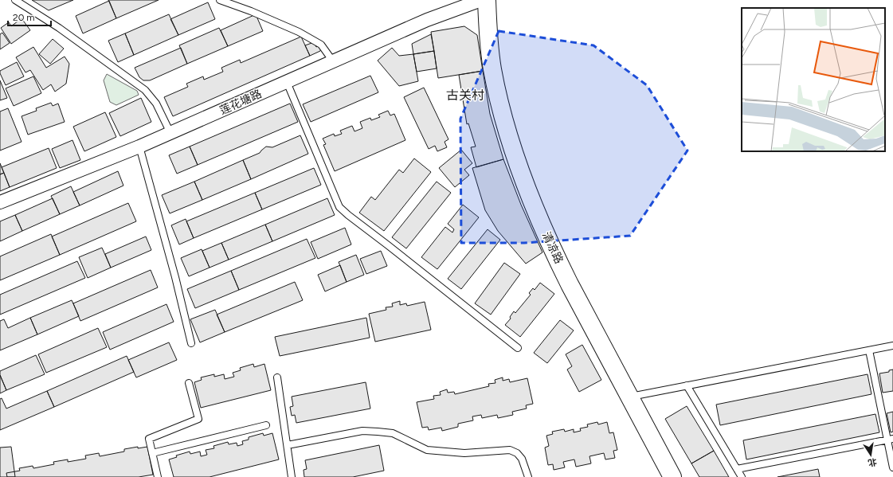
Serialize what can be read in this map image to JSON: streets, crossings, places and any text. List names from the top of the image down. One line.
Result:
{"streets":{"street":["莲花塘路","清凉路"]},"districts":["古关村"],"scale_bar":"20 m","north":"bottom"}
